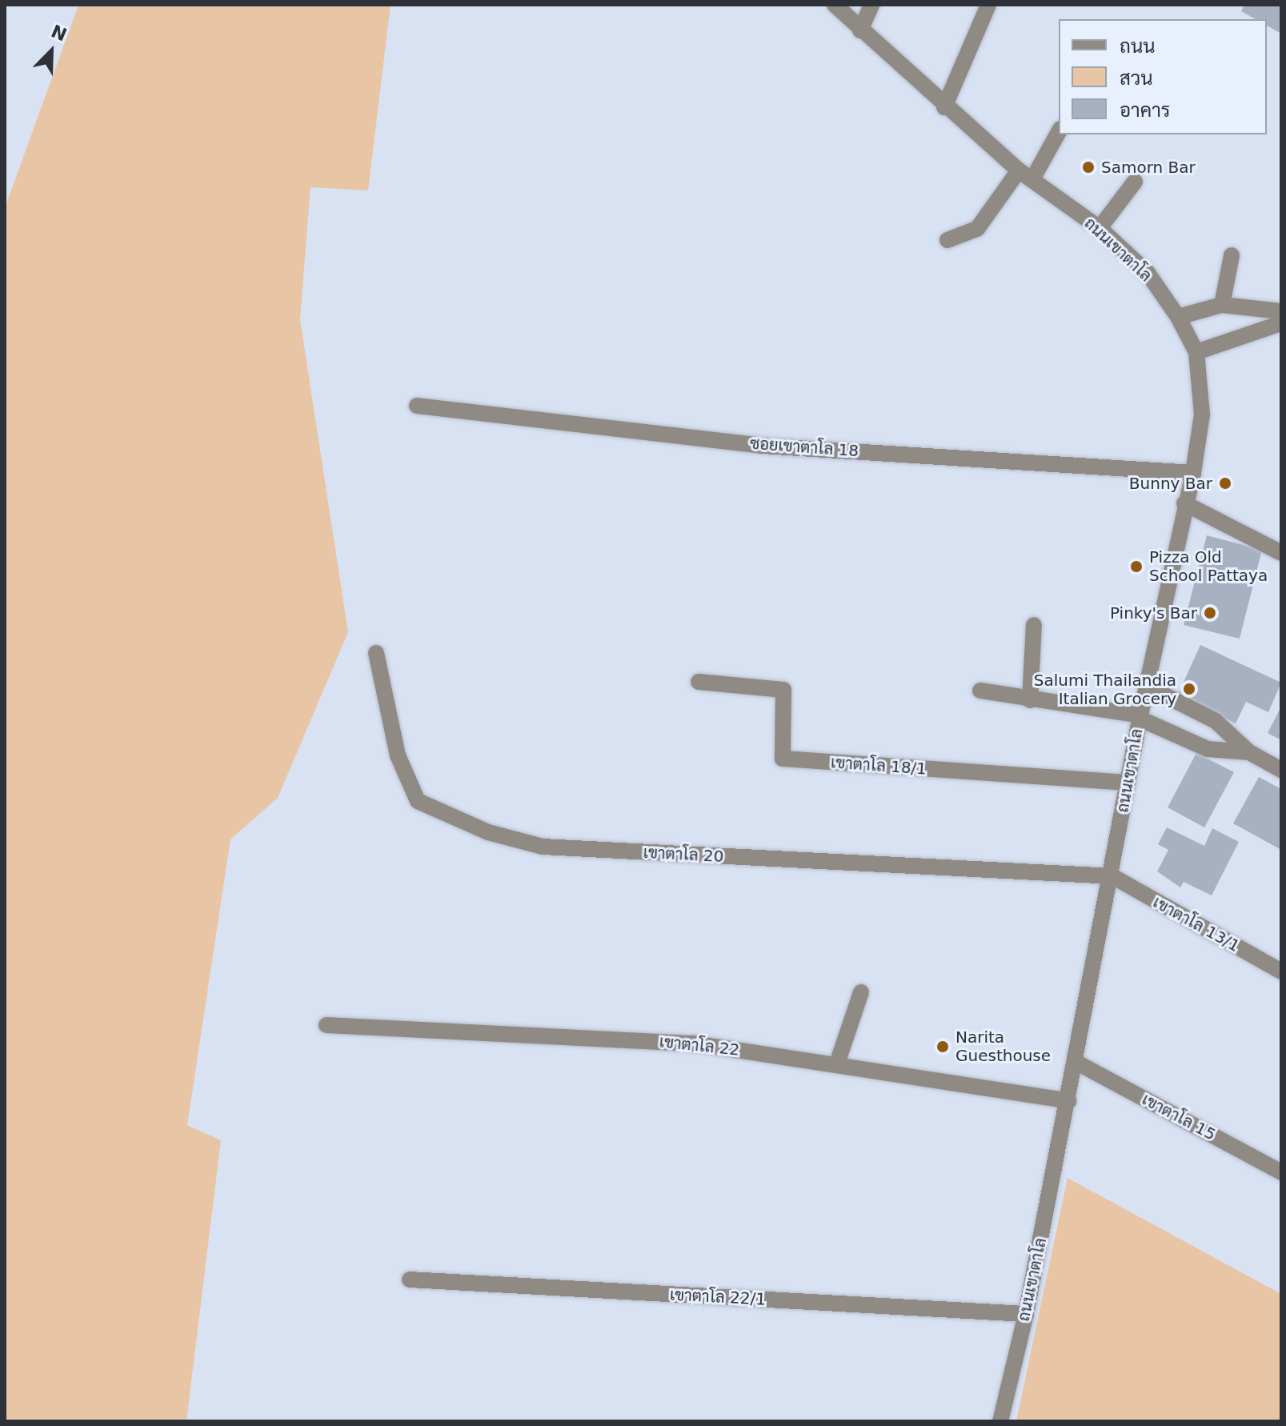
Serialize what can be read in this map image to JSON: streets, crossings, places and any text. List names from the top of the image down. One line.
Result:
{"streets":{"street":["ถนนเขาตาโล","ซอยเขาตาโล 18","เขาตาโล 18/1","เขาตาโล 20","เขาตาโล 13/1","เขาตาโล 22","เขาตาโล 15","เขาตาโล 22/1"]},"crossings":[["ถนนเขาตาโล","ซอยเขาตาโล 18"],["ถนนเขาตาโล","เขาตาโล 18/1"],["ถนนเขาตาโล","เขาตาโล 20"],["ถนนเขาตาโล","เขาตาโล 13/1"],["ถนนเขาตาโล","เขาตาโล 22"],["ถนนเขาตาโล","เขาตาโล 15"],["ถนนเขาตาโล","เขาตาโล 22/1"],["เขาตาโล 20","เขาตาโล 13/1"]],"places":["Samorn Bar","Bunny Bar","Pizza Old School Pattaya","Pinky's Bar","Salumi Thailandia Italian Grocery","Narita Guesthouse"],"legend":["ถนน","สวน","อาคาร"],"north":"top right"}
